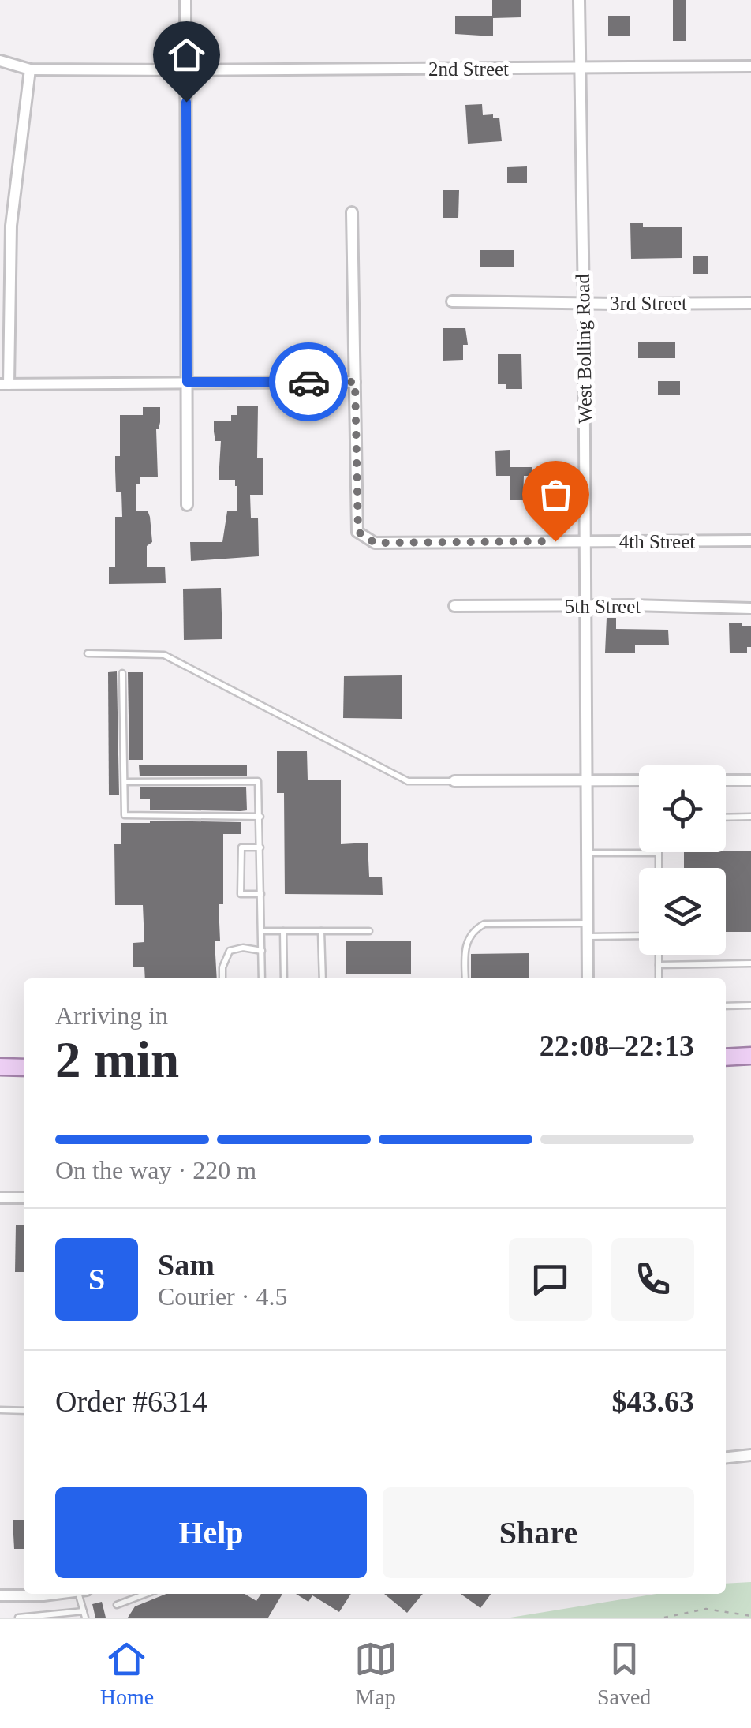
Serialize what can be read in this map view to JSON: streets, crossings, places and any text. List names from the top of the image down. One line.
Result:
{"streets":{"street":["2nd Street","3rd Street","West Bolling Road","4th Street","5th Street"]},"crossings":[["2nd Street","West Bolling Road"],["3rd Street","West Bolling Road"],["West Bolling Road","4th Street"],["West Bolling Road","5th Street"]],"page":{"heading":["2 min","Arriving in","22:08–22:13"],"panel":["Sam","Courier · 4.5","Order #6314","$43.63"],"bar":"On the way · 220 m","round":"S","buttons":["Help","Share"],"tabs":["Home","Map","Saved"]}}
